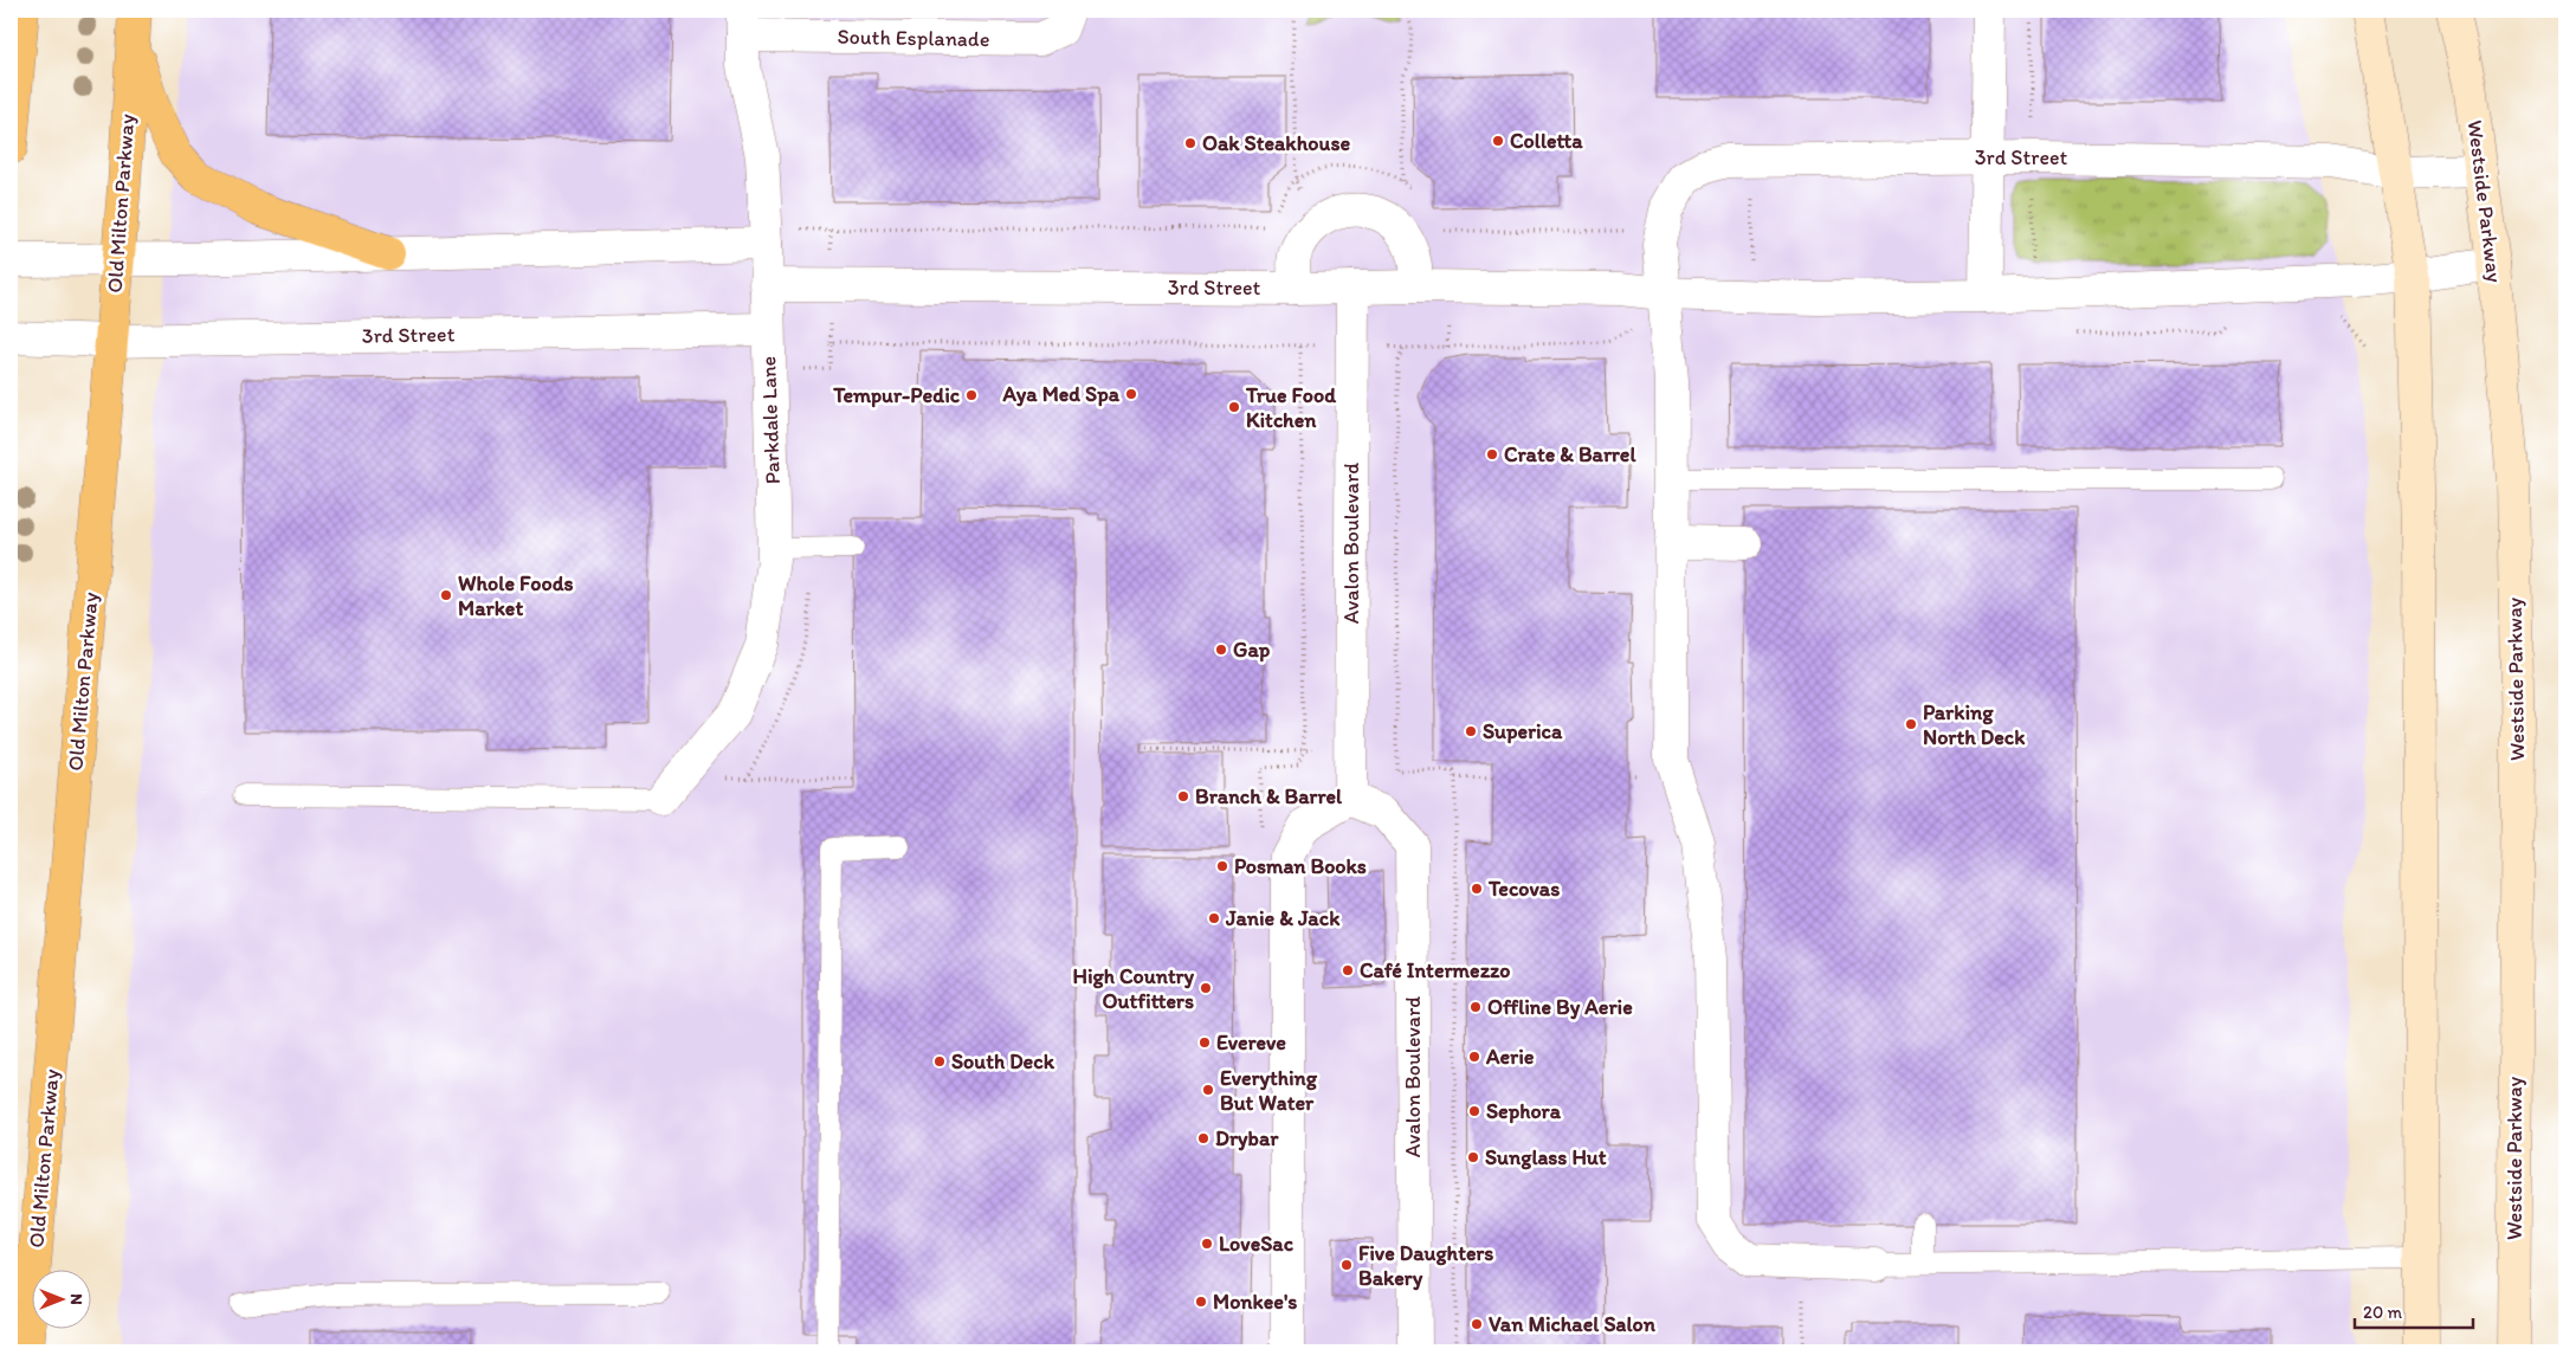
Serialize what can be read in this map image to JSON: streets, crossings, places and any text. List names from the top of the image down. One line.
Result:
{"streets":{"highway":["Old Milton Parkway"],"main road":["Westside Parkway"],"street":["South Esplanade","3rd Street","Parkdale Lane","Avalon Boulevard"]},"crossings":[["South Esplanade","Parkdale Lane"],["3rd Street","Westside Parkway"],["3rd Street","Old Milton Parkway"],["3rd Street","Parkdale Lane"],["3rd Street","Avalon Boulevard"]],"places":["Colletta","Oak Steakhouse","Aya Med Spa","Tempur-Pedic","True Food Kitchen","Crate & Barrel","Whole Foods Market","Gap","Parking North Deck","Superica","Branch & Barrel","Posman Books","Tecovas","Janie & Jack","Café Intermezzo","High Country Outfitters","Offline By Aerie","Evereve","Aerie","South Deck","Everything But Water","Sephora","Drybar","Sunglass Hut","LoveSac","Five Daughters Bakery","Monkee's","Van Michael Salon"],"scale_bar":"20 m","north":"right"}
